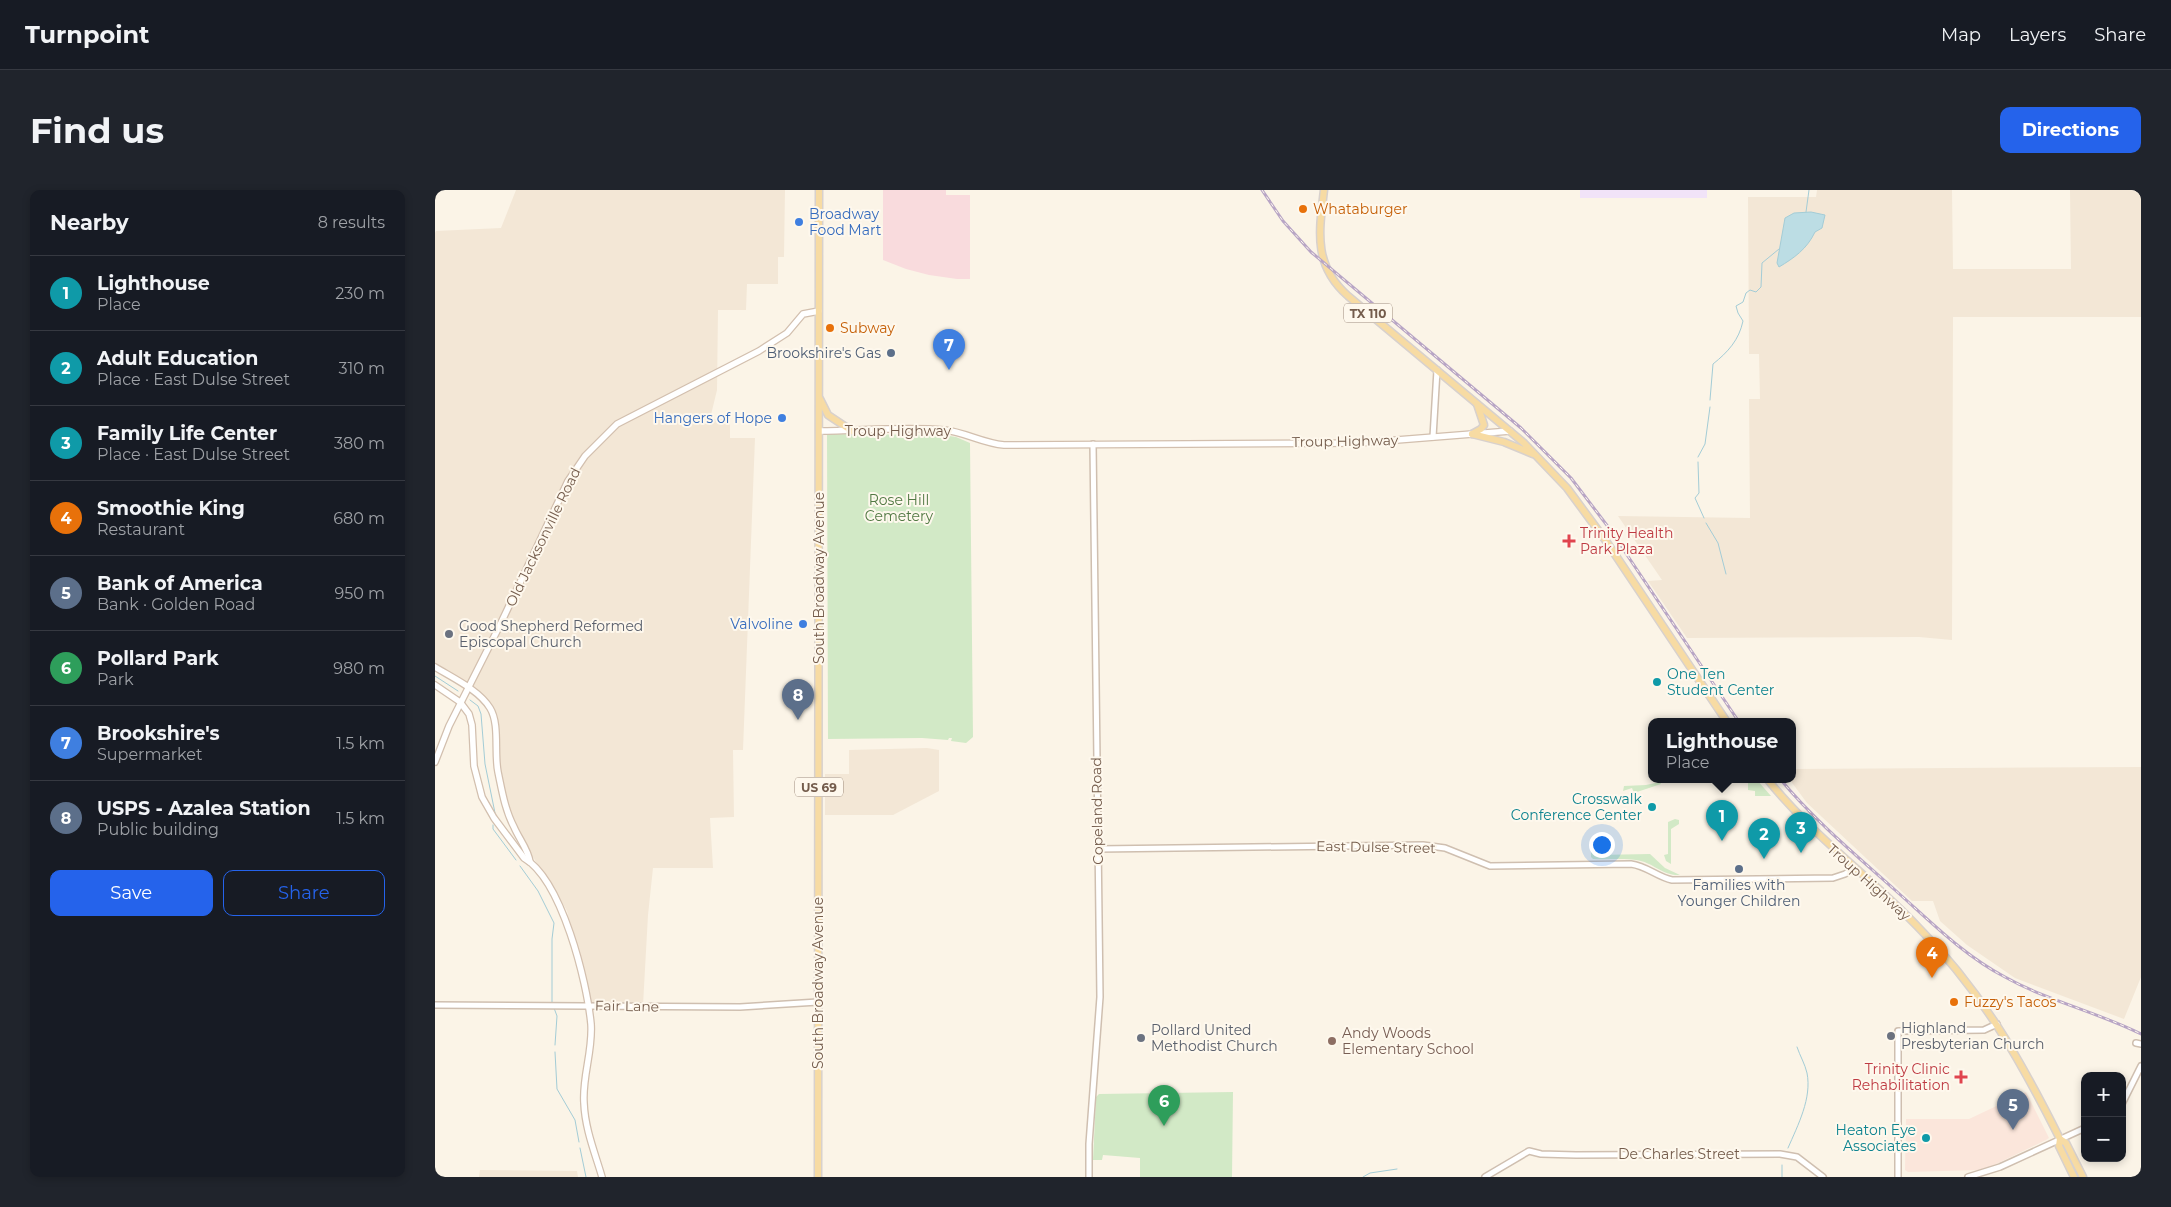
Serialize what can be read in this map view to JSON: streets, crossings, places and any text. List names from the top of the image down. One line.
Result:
{"streets":{"main road":["TX 110","Troup Highway","Old Jacksonville Road","South Broadway Avenue","US 69"],"street":["Copeland Road","East Dulse Street","Fair Lane","De Charles Street"]},"crossings":[["TX 110","Troup Highway"],["Troup Highway","South Broadway Avenue"],["Troup Highway","Copeland Road"],["Troup Highway","East Dulse Street"],["Old Jacksonville Road","South Broadway Avenue"],["South Broadway Avenue","Fair Lane"],["Copeland Road","East Dulse Street"]],"parks":["Rose Hill Cemetery"],"places":{"other":["Whataburger","Broadway Food Mart","Subway","Brookshire's Gas","Hangers of Hope","Valvoline","Good Shepherd Reformed Episcopal Church","One Ten Student Center","Crosswalk Conference Center","Families with Younger Children","Fuzzy's Tacos","Highland Presbyterian Church","Pollard United Methodist Church","Andy Woods Elementary School","Heaton Eye Associates"],"health":["Trinity Health Park Plaza","Trinity Clinic Rehabilitation"]},"page":{"header":"Turnpoint","nav":["Map","Layers","Share"],"buttons":["Directions",["Save","Share"]],"title":"Find us","heading":["Nearby","8 results"],"list":[{"mark":"1","name":"Lighthouse","note":"Place","value":"230 m"},{"mark":"2","name":"Adult Education","note":"Place · East Dulse Street","value":"310 m"},{"mark":"3","name":"Family Life Center","note":"Place · East Dulse Street","value":"380 m"},{"mark":"4","name":"Smoothie King","note":"Restaurant","value":"680 m"},{"mark":"5","name":"Bank of America","note":"Bank · Golden Road","value":"950 m"},{"mark":"6","name":"Pollard Park","note":"Park","value":"980 m"},{"mark":"7","name":"Brookshire's","note":"Supermarket","value":"1.5 km"},{"mark":"8","name":"USPS - Azalea Station","note":"Public building","value":"1.5 km"}],"pins":["7","8","1","3","2","4","6","5"],"popup":["Lighthouse","Place"],"map_buttons":["+","−"]}}
